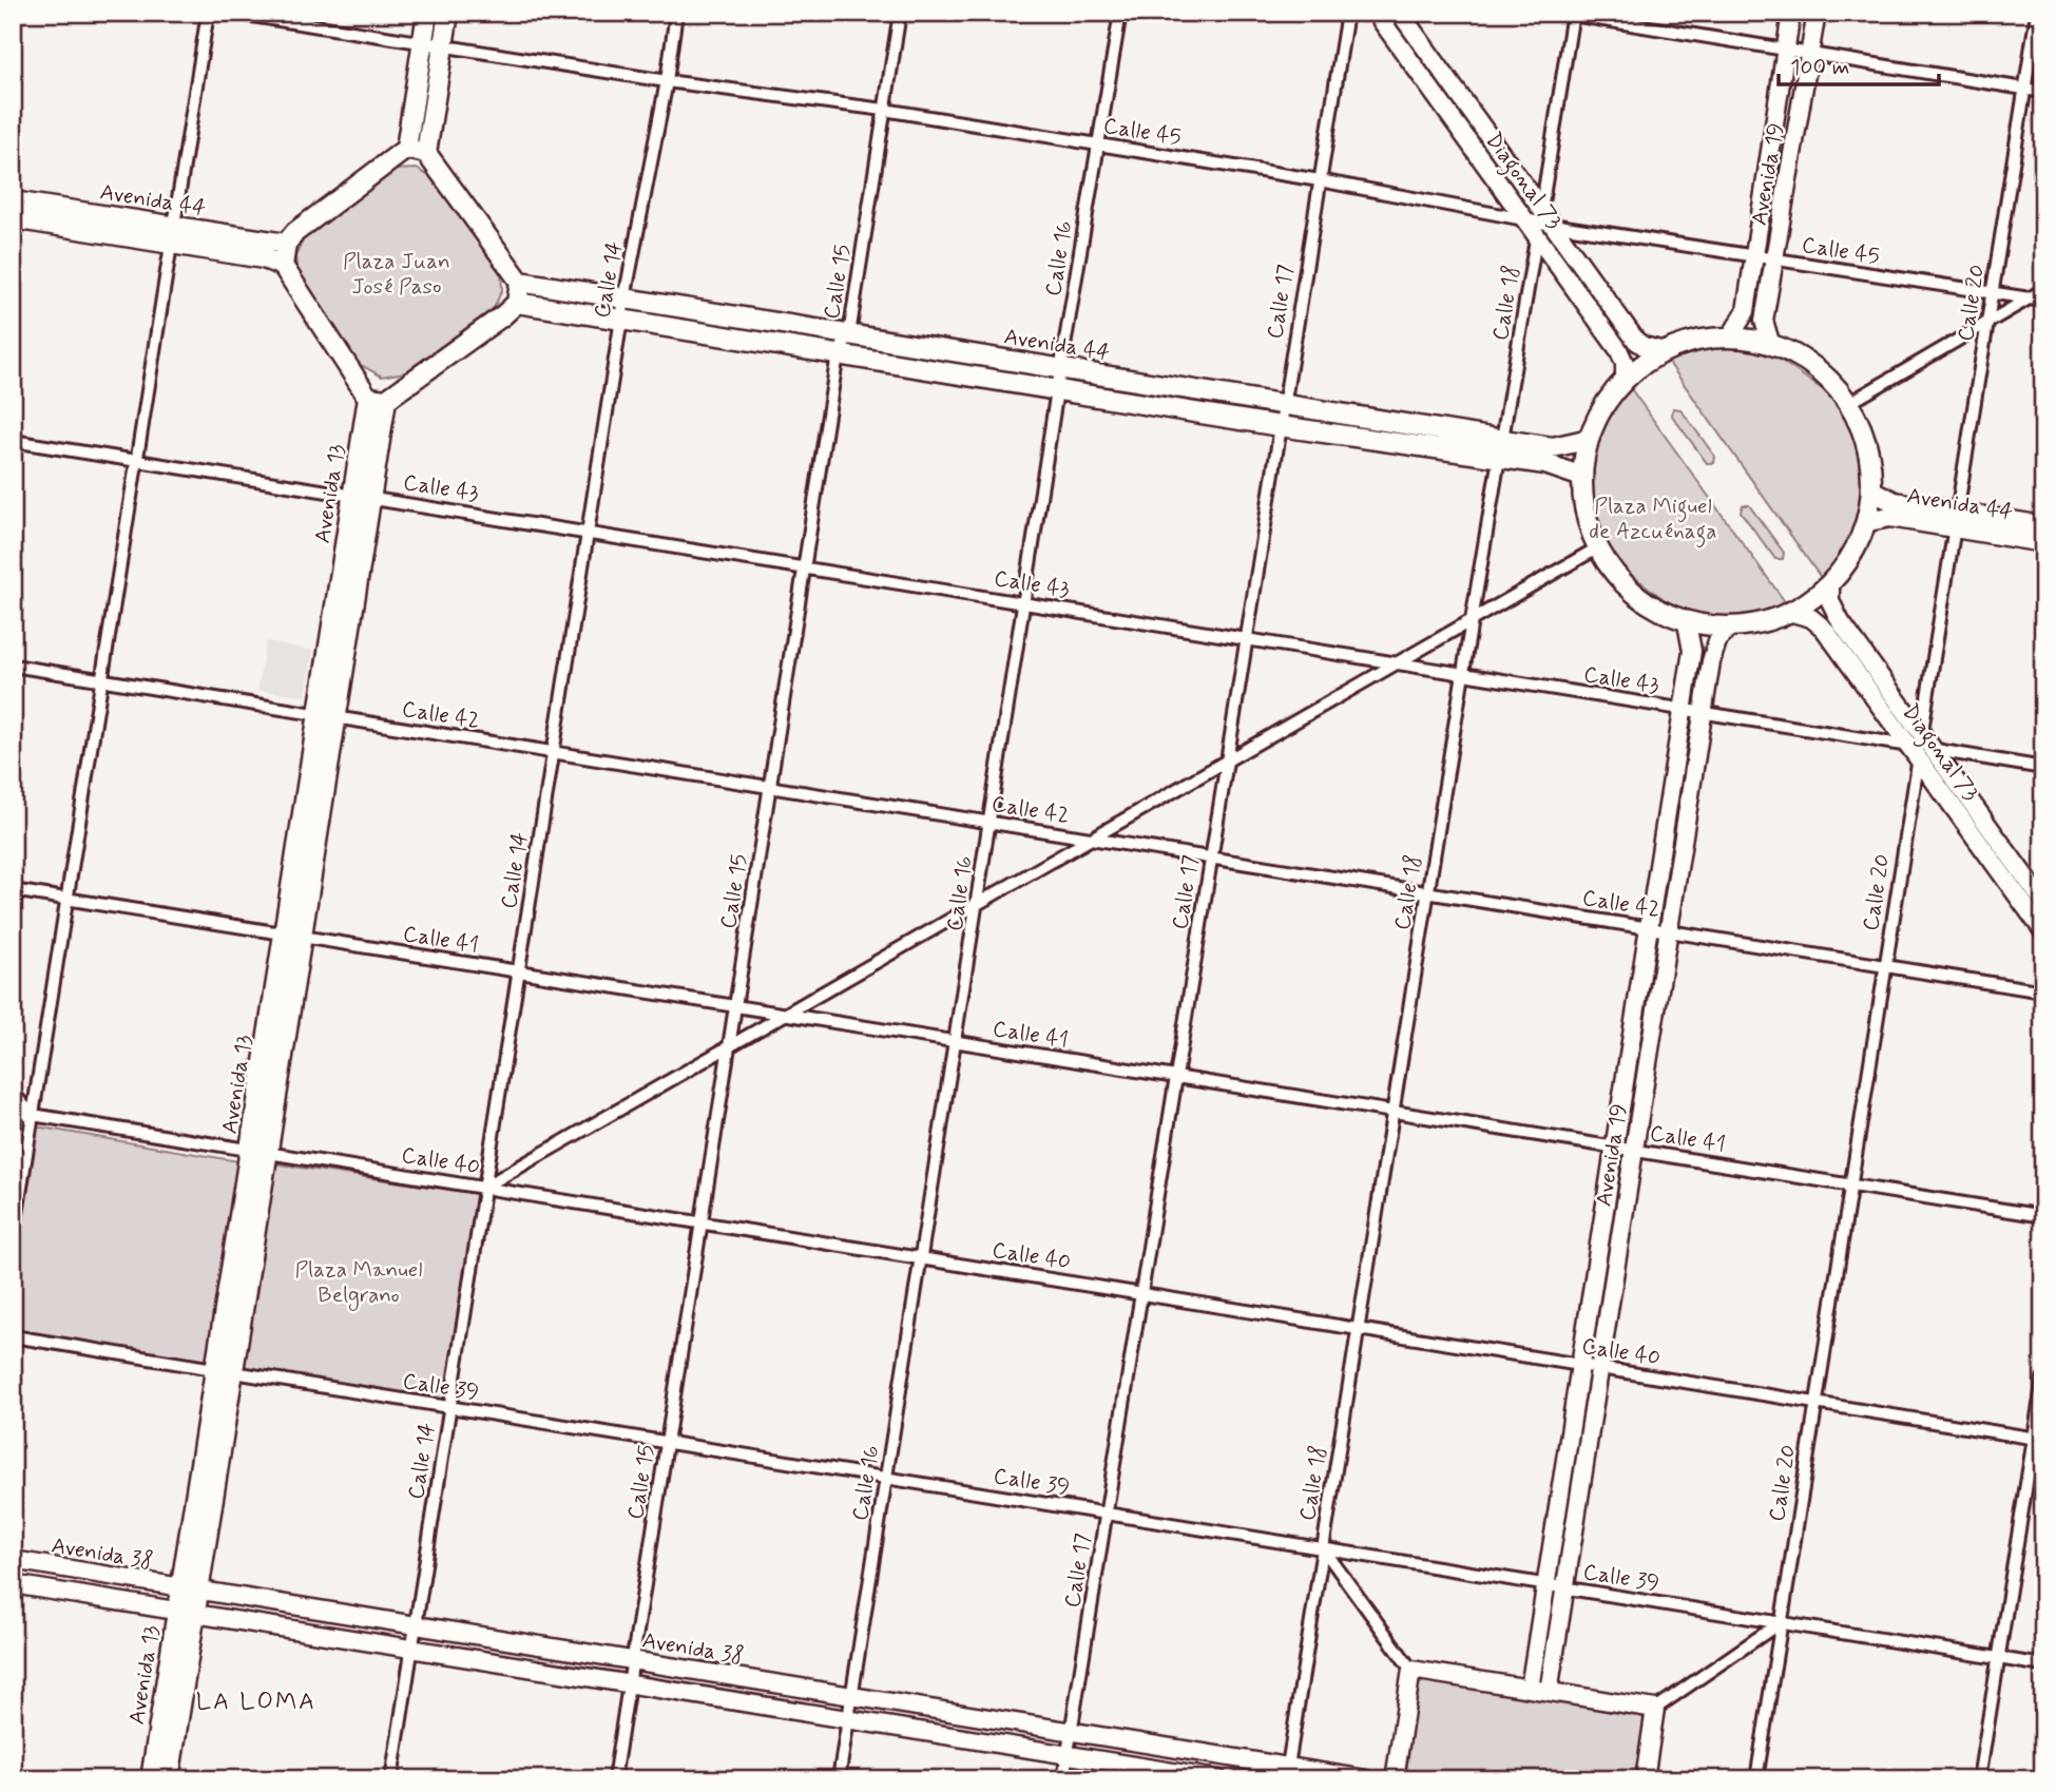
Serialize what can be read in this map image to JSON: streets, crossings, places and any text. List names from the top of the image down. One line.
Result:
{"streets":{"main road":["Avenida 19","Diagonal 73","Avenida 44","Avenida 13","Avenida 38"],"street":["Calle 45","Calle 16","Calle 14","Calle 15","Calle 17","Calle 18","Calle 20","Calle 43","Calle 42","Calle 41","Calle 40","Calle 39"]},"crossings":[["Calle 45","Avenida 19"],["Calle 45","Diagonal 73"],["Calle 45","Calle 16"],["Calle 45","Calle 14"],["Calle 45","Calle 15"],["Calle 45","Calle 17"],["Calle 45","Calle 18"],["Calle 45","Calle 20"],["Avenida 19","Calle 43"],["Avenida 19","Calle 42"],["Avenida 19","Calle 41"],["Avenida 19","Calle 40"],["Avenida 19","Calle 39"],["Diagonal 73","Calle 18"],["Diagonal 73","Calle 20"],["Diagonal 73","Calle 43"],["Avenida 44","Calle 16"],["Avenida 44","Calle 14"],["Avenida 44","Calle 15"],["Avenida 44","Calle 17"],["Avenida 44","Calle 18"],["Avenida 44","Calle 20"],["Calle 16","Calle 43"],["Calle 16","Calle 42"],["Calle 16","Calle 41"],["Calle 16","Calle 40"],["Calle 16","Calle 39"],["Calle 16","Avenida 38"],["Calle 14","Calle 43"],["Calle 14","Calle 42"],["Calle 14","Calle 41"],["Calle 14","Calle 40"],["Calle 14","Calle 39"],["Calle 14","Avenida 38"],["Calle 15","Calle 43"],["Calle 15","Calle 42"],["Calle 15","Calle 41"],["Calle 15","Calle 40"],["Calle 15","Calle 39"],["Calle 15","Avenida 38"],["Calle 17","Calle 43"],["Calle 17","Calle 42"],["Calle 17","Calle 41"],["Calle 17","Calle 40"],["Calle 17","Calle 39"],["Calle 17","Avenida 38"],["Calle 18","Calle 43"],["Calle 18","Calle 42"],["Calle 18","Calle 41"],["Calle 18","Calle 40"],["Calle 18","Calle 39"],["Calle 18","Avenida 38"],["Calle 20","Calle 43"],["Calle 20","Calle 42"],["Calle 20","Calle 41"],["Calle 20","Calle 40"],["Calle 20","Calle 39"],["Calle 43","Avenida 13"],["Avenida 13","Calle 42"],["Avenida 13","Calle 41"],["Avenida 13","Calle 40"],["Avenida 13","Calle 39"],["Avenida 13","Avenida 38"]],"districts":["LA LOMA"],"parks":["Plaza Juan José Paso","Plaza Miguel de Azcuénaga","Plaza Manuel Belgrano"],"scale_bar":"100 m"}
